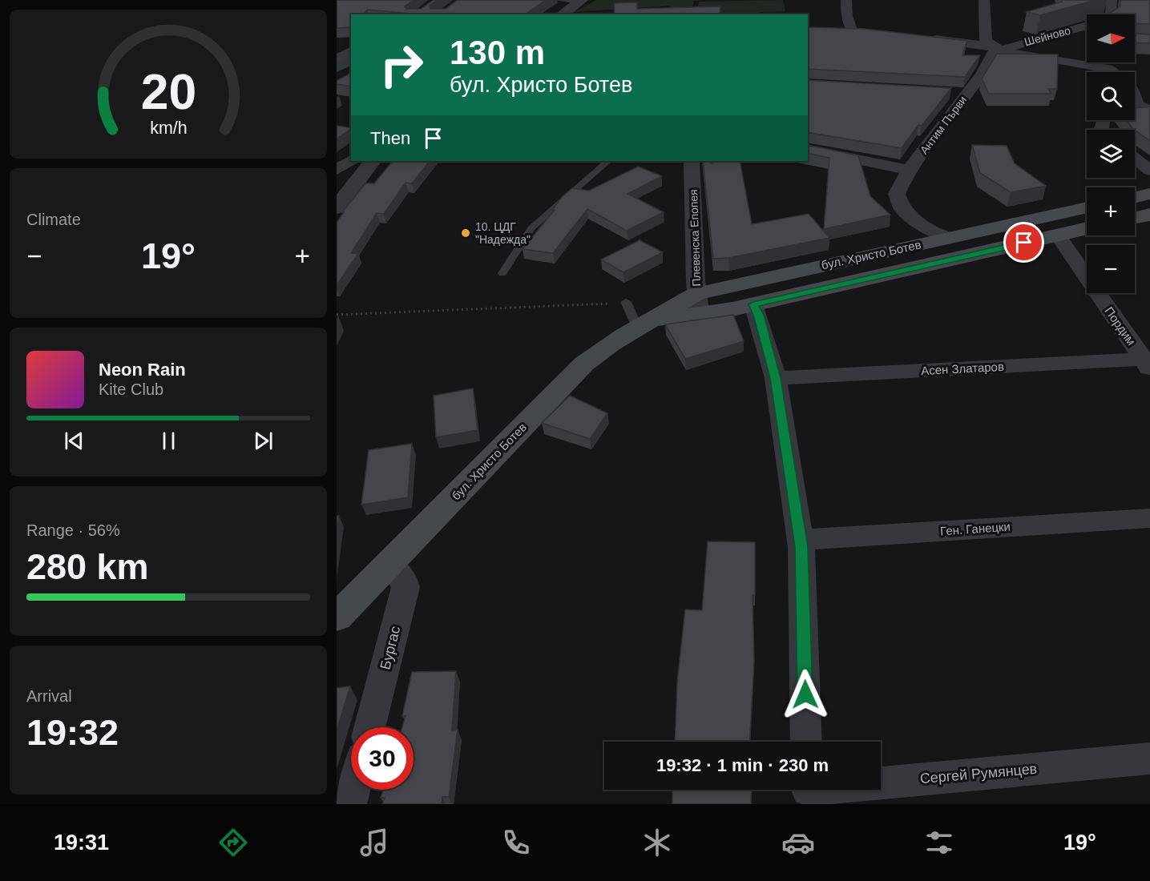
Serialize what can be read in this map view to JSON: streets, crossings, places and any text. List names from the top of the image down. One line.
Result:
{"streets":{"main road":["бул. Христо Ботев"],"street":["Шейново","Антим Първи","Плевенска Епопея","Пордим","Асен Златаров","Ген. Ганецки","Бургас","Сергей Румянцев"]},"crossings":[["Шейново","Антим Първи"],["Антим Първи","бул. Христо Ботев"],["Плевенска Епопея","бул. Христо Ботев"],["бул. Христо Ботев","Пордим"],["бул. Христо Ботев","Бургас"],["Пордим","Асен Златаров"]],"places":["10. ЦДГ \"Надежда\""],"north":"right","page":{"map_buttons":["+","−"],"turn":["130 m","бул. Христо Ботев"],"then":"Then","tile":["Climate",["Range · 56%","280 km"],["Arrival","19:32"]],"heat":["−","19°","+"],"song":["Neon Rain","Kite Club"],"limit":"30","trip":"19:32 · 1 min · 230 m","tabs":["19:31","19°"],"gauge":["20","km/h"]}}
